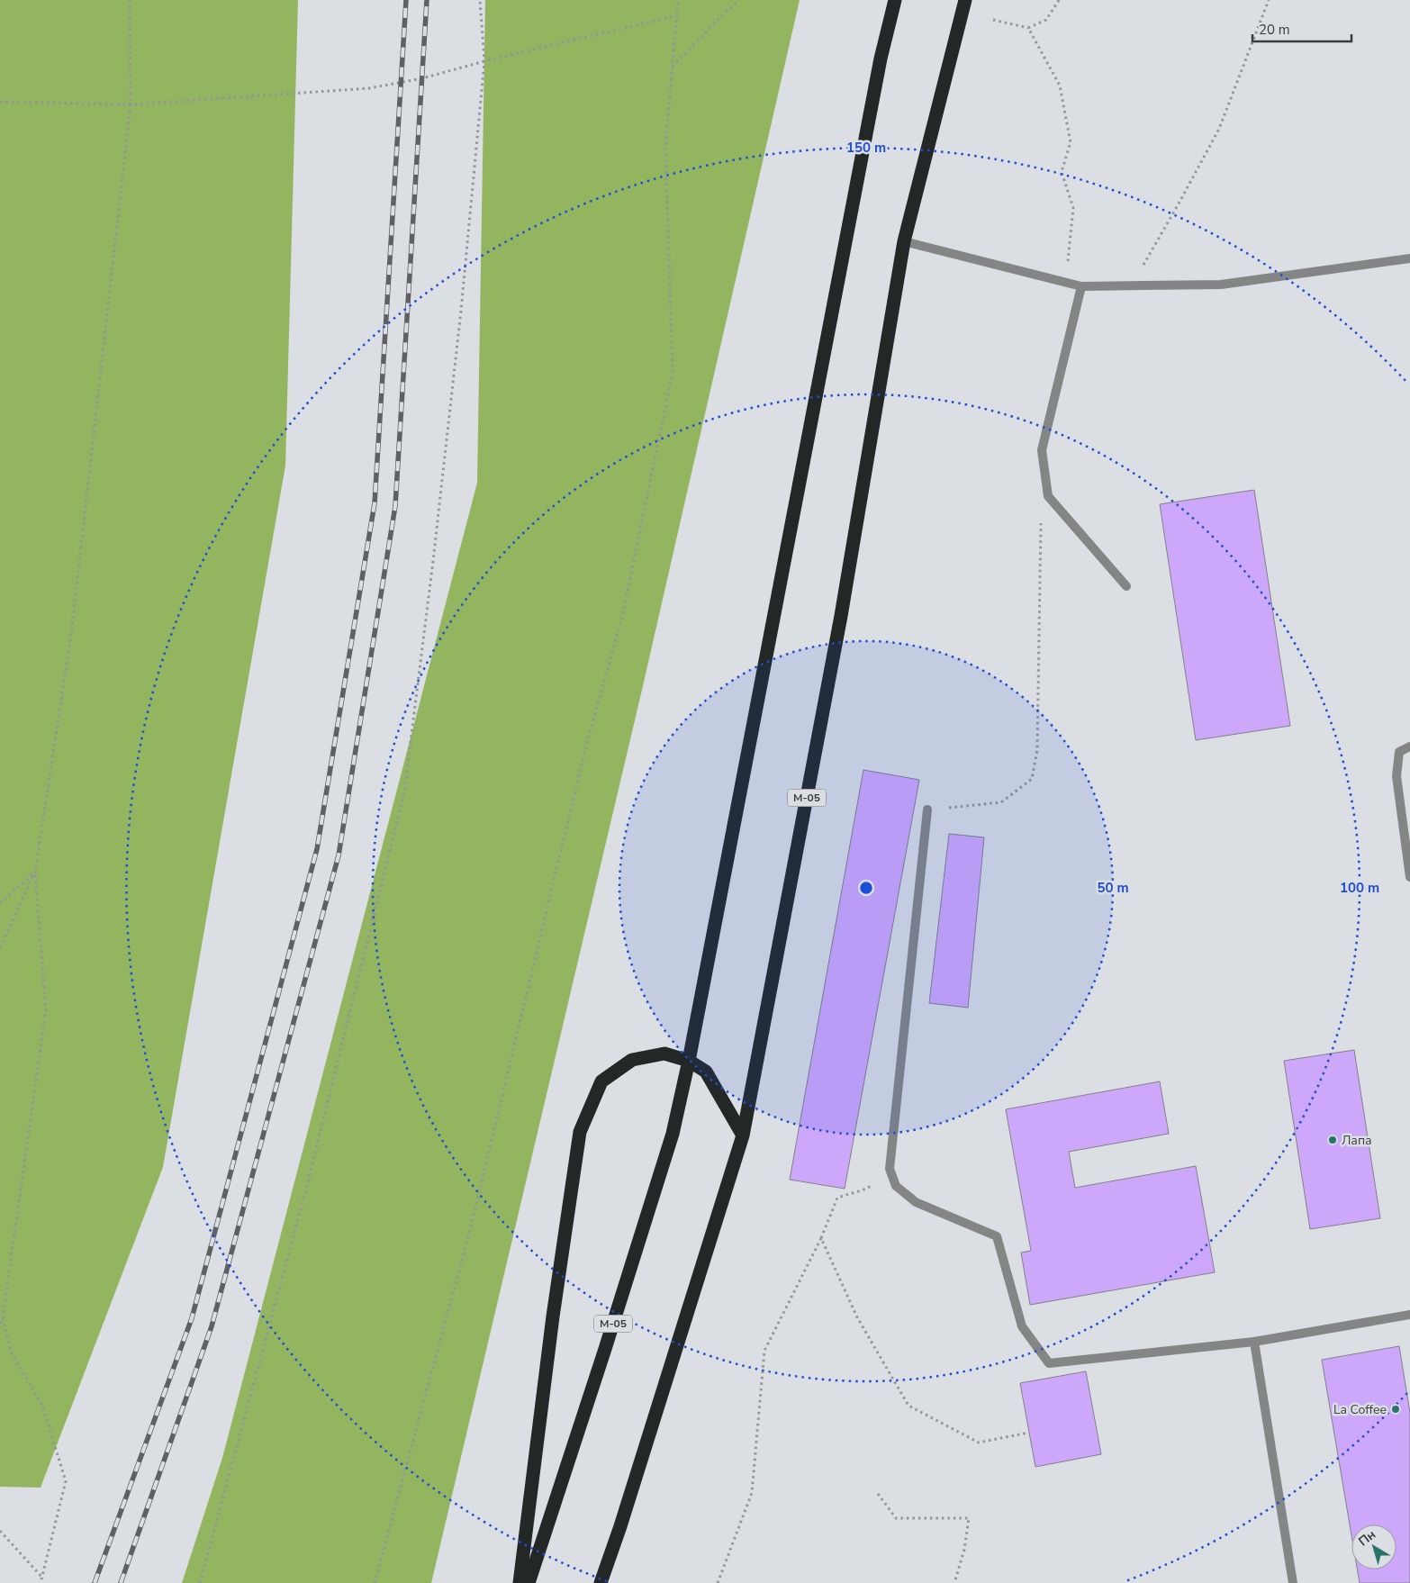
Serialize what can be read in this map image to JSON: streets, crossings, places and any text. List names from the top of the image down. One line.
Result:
{"streets":{"highway":["М-05"]},"places":["Лапа","La Coffee"],"scale_bar":"20 m","north":"top left","rings":["150 m","50 m","100 m"]}
